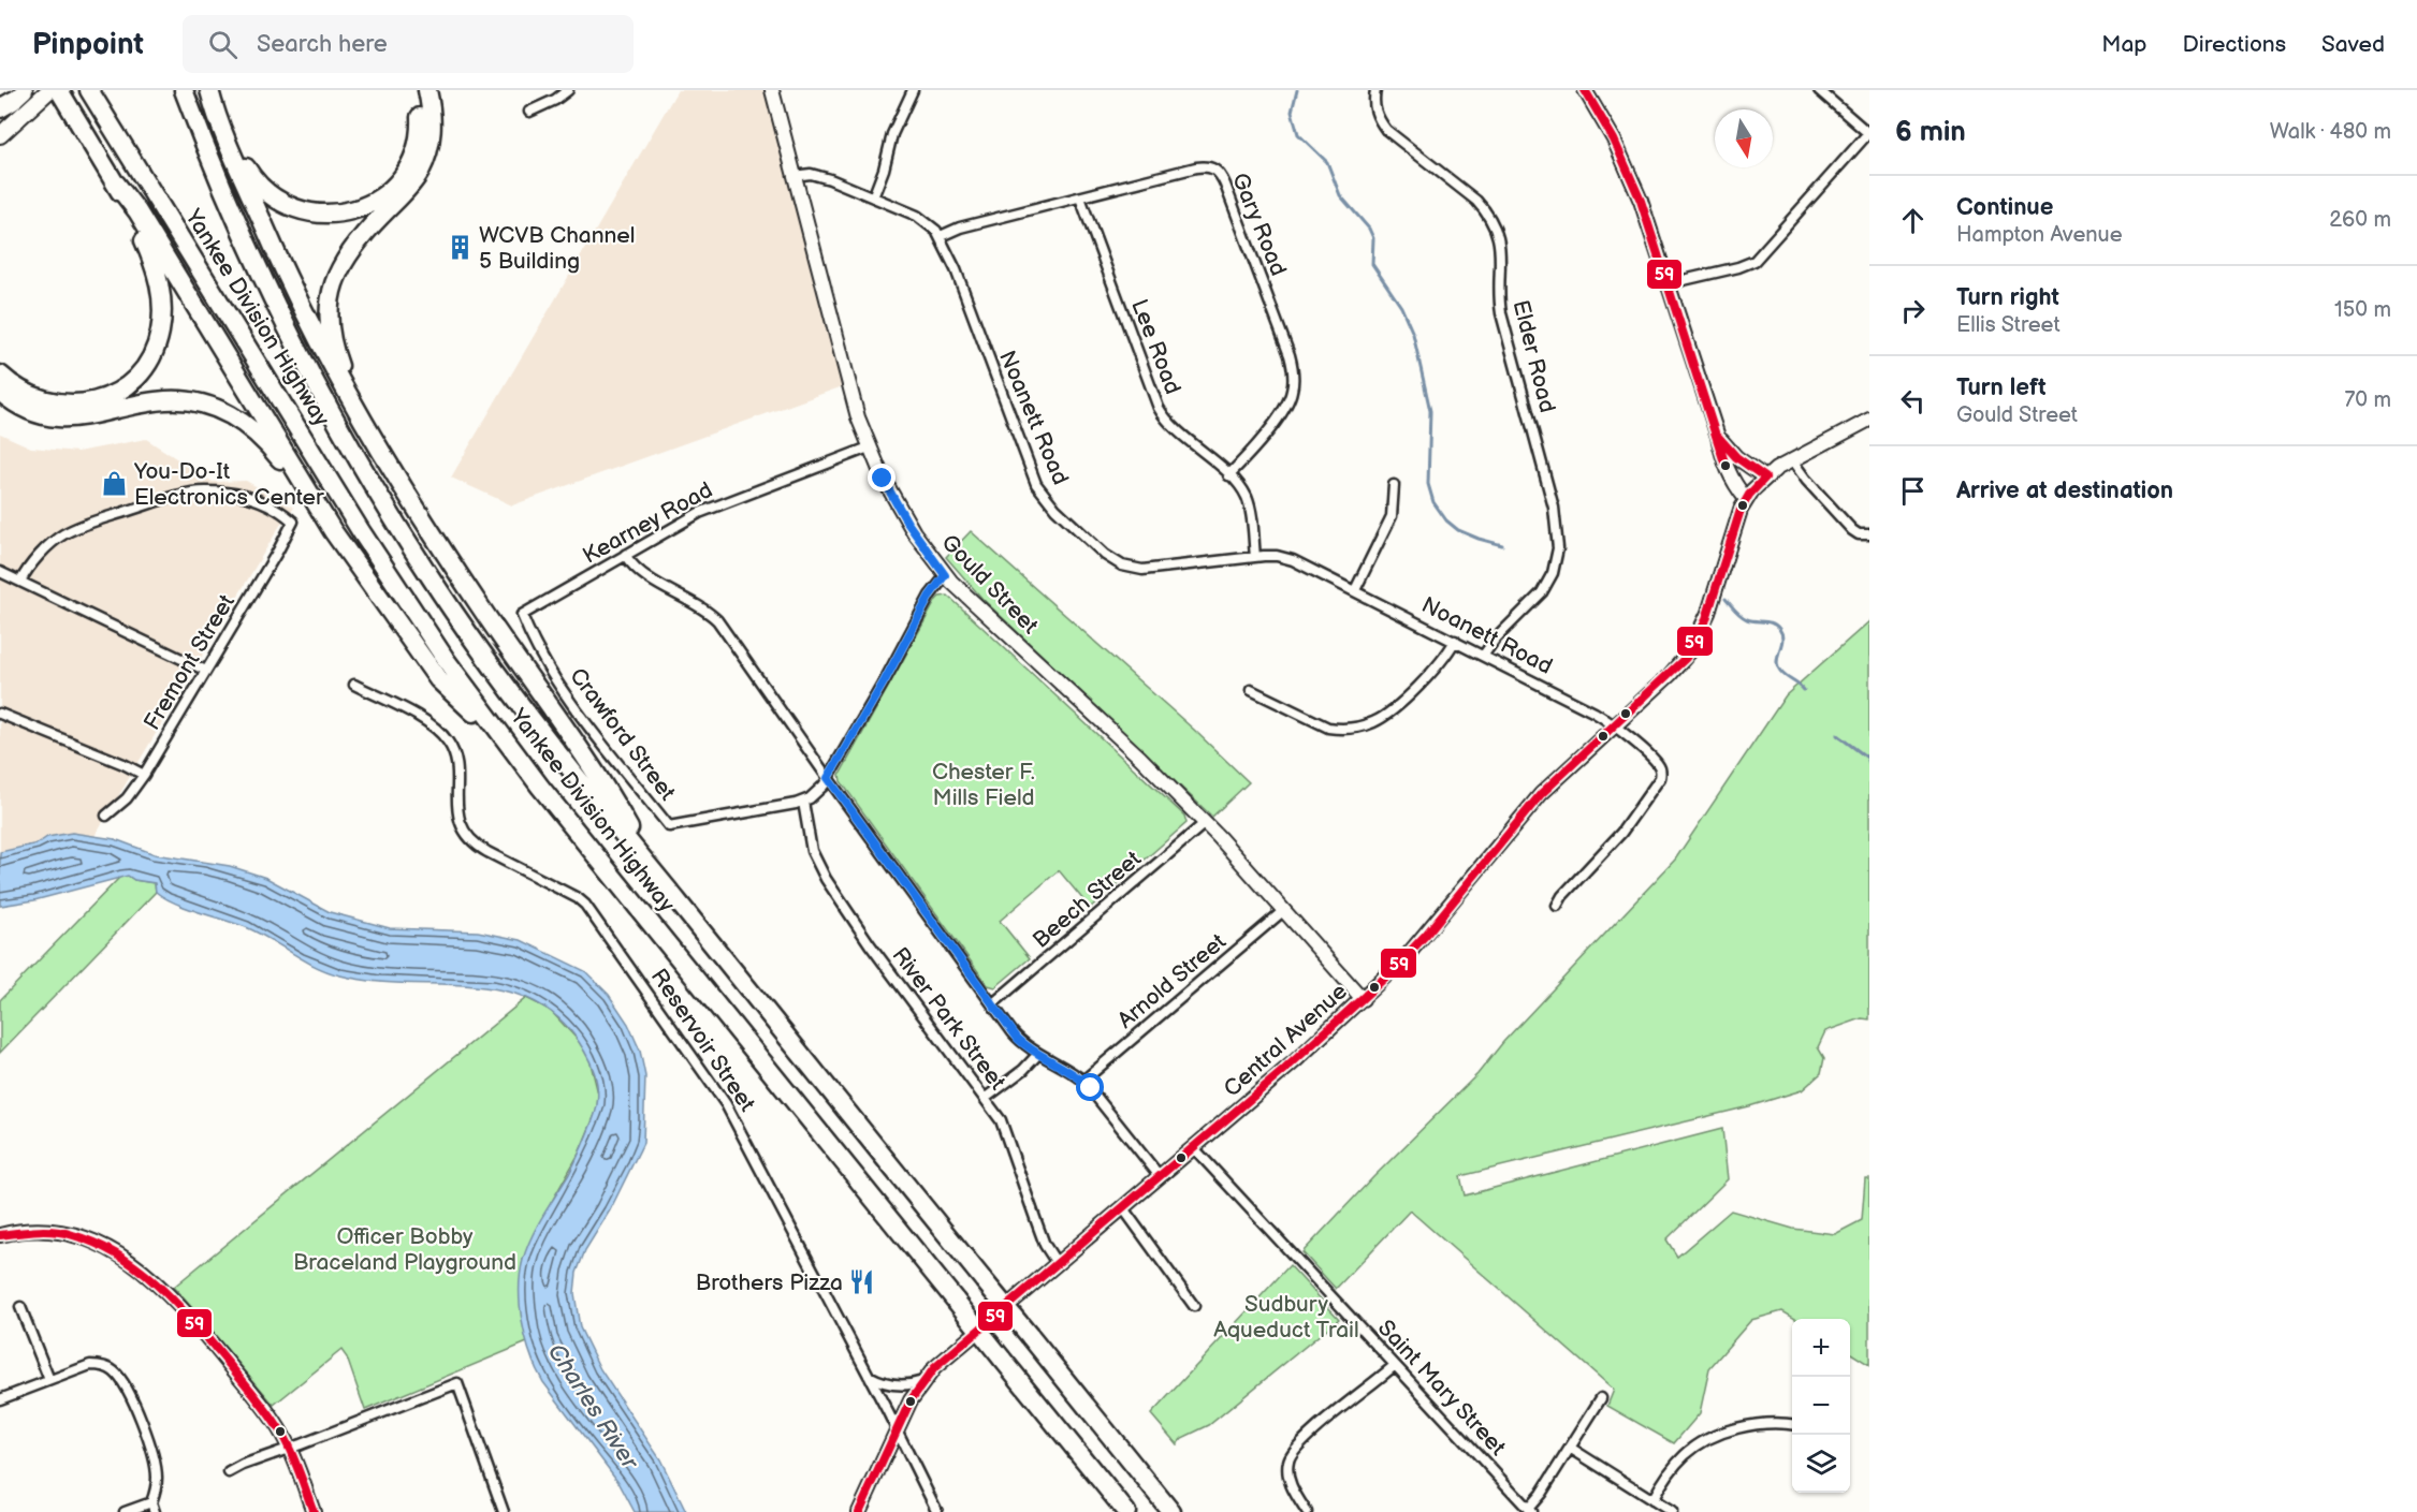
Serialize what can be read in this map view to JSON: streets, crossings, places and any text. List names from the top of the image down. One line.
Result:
{"streets":{"highway":["Yankee Division Highway"],"main road":["Gould Street","Central Avenue"],"street":["Gary Road","Lee Road","Elder Road","Noanett Road","Kearney Road","Fremont Street","Crawford Street","Beech Street","Arnold Street","River Park Street","Reservoir Street","Saint Mary Street"]},"crossings":[["Gary Road","Lee Road"],["Gary Road","Noanett Road"],["Lee Road","Noanett Road"],["Elder Road","Noanett Road"],["Noanett Road","Gould Street"],["Noanett Road","Central Avenue"],["Kearney Road","Gould Street"],["Kearney Road","Crawford Street"],["Gould Street","Beech Street"],["Gould Street","Arnold Street"],["Gould Street","Central Avenue"],["Crawford Street","River Park Street"],["River Park Street","Central Avenue"],["Reservoir Street","Central Avenue"],["Central Avenue","Saint Mary Street"]],"water":["Charles River"],"parks":["Chester F. Mills Field","Officer Bobby Braceland Playground","Sudbury Aqueduct Trail"],"places":{"building":["WCVB Channel 5 Building"],"shop":["You-Do-It Electronics Center"],"restaurant":["Brothers Pizza"]},"lines":["transit line 59"],"north":"bottom","page":{"header":"Pinpoint","search":"Search here","nav":["Map","Directions","Saved"],"heading":["6 min","Walk · 480 m"],"list":[["Continue","Hampton Avenue","260 m"],["Turn right","Ellis Street","150 m"],["Turn left","Gould Street","70 m"],"Arrive at destination"],"map_buttons":["+","−"]}}
